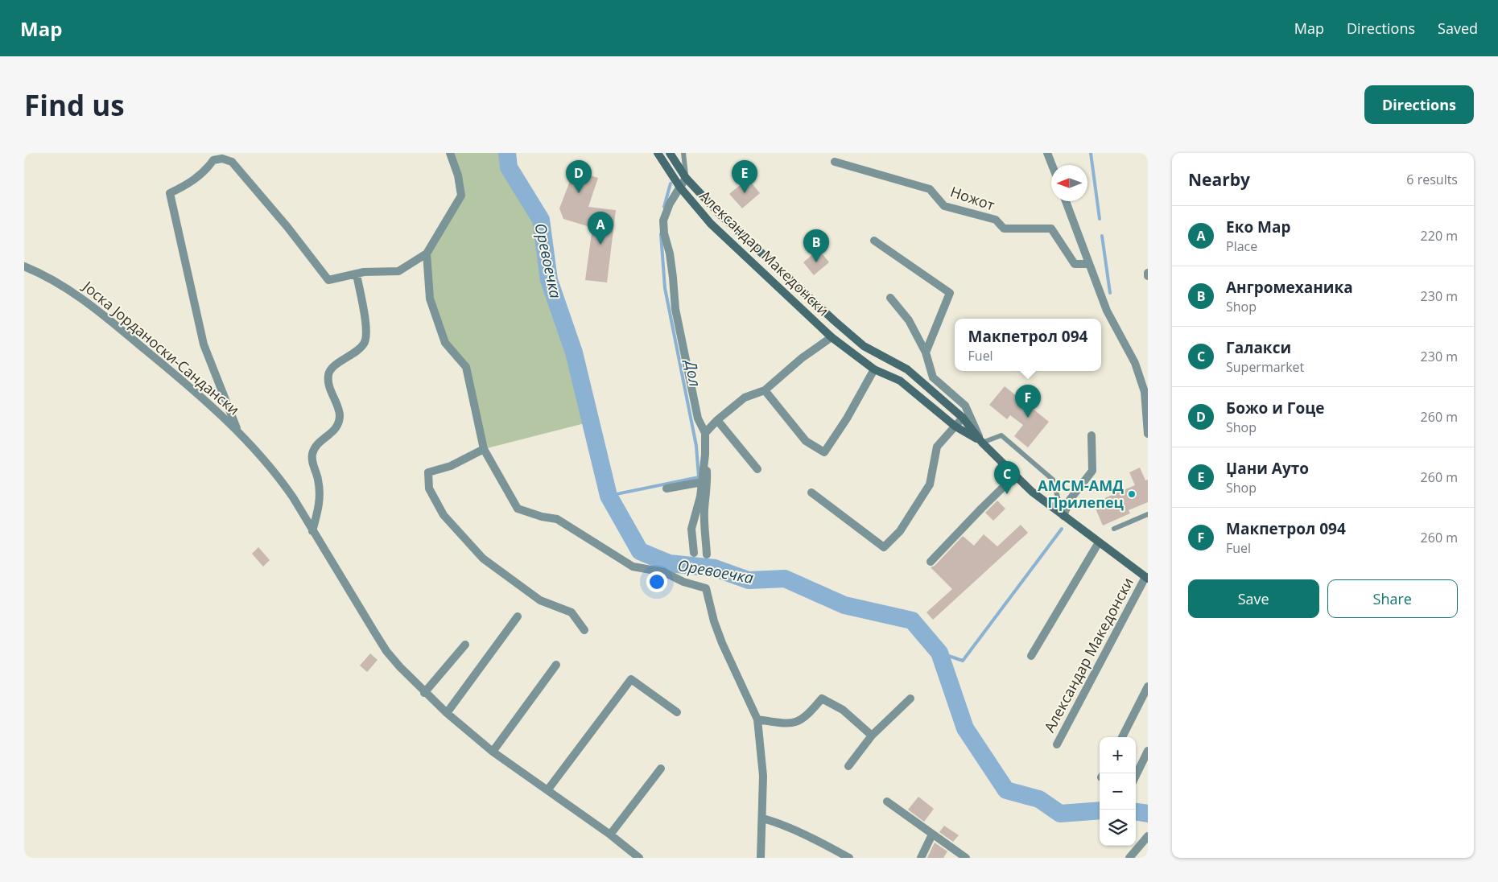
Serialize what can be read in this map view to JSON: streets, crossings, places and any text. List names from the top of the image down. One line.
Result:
{"streets":{"street":["Ножот","Александар Македонски","Јоска Јорданоски-Сандански"]},"water":["Оревоечка","Дол"],"places":["АМСМ-АМД Прилепец"],"north":"left","page":{"header":"Map","nav":["Map","Directions","Saved"],"buttons":["Directions",["Save","Share"]],"title":"Find us","heading":["Nearby","6 results"],"pins":["D","E","A","B","F","C"],"list":[{"mark":"A","name":"Еко Мар","note":"Place","value":"220 m"},{"mark":"B","name":"Ангромеханика","note":"Shop","value":"230 m"},{"mark":"C","name":"Галакси","note":"Supermarket","value":"230 m"},{"mark":"D","name":"Божо и Гоце","note":"Shop","value":"260 m"},{"mark":"E","name":"Џани Ауто","note":"Shop","value":"260 m"},{"mark":"F","name":"Макпетрол 094","note":"Fuel","value":"260 m"}],"popup":["Макпетрол 094","Fuel"],"map_buttons":["+","−"]}}
